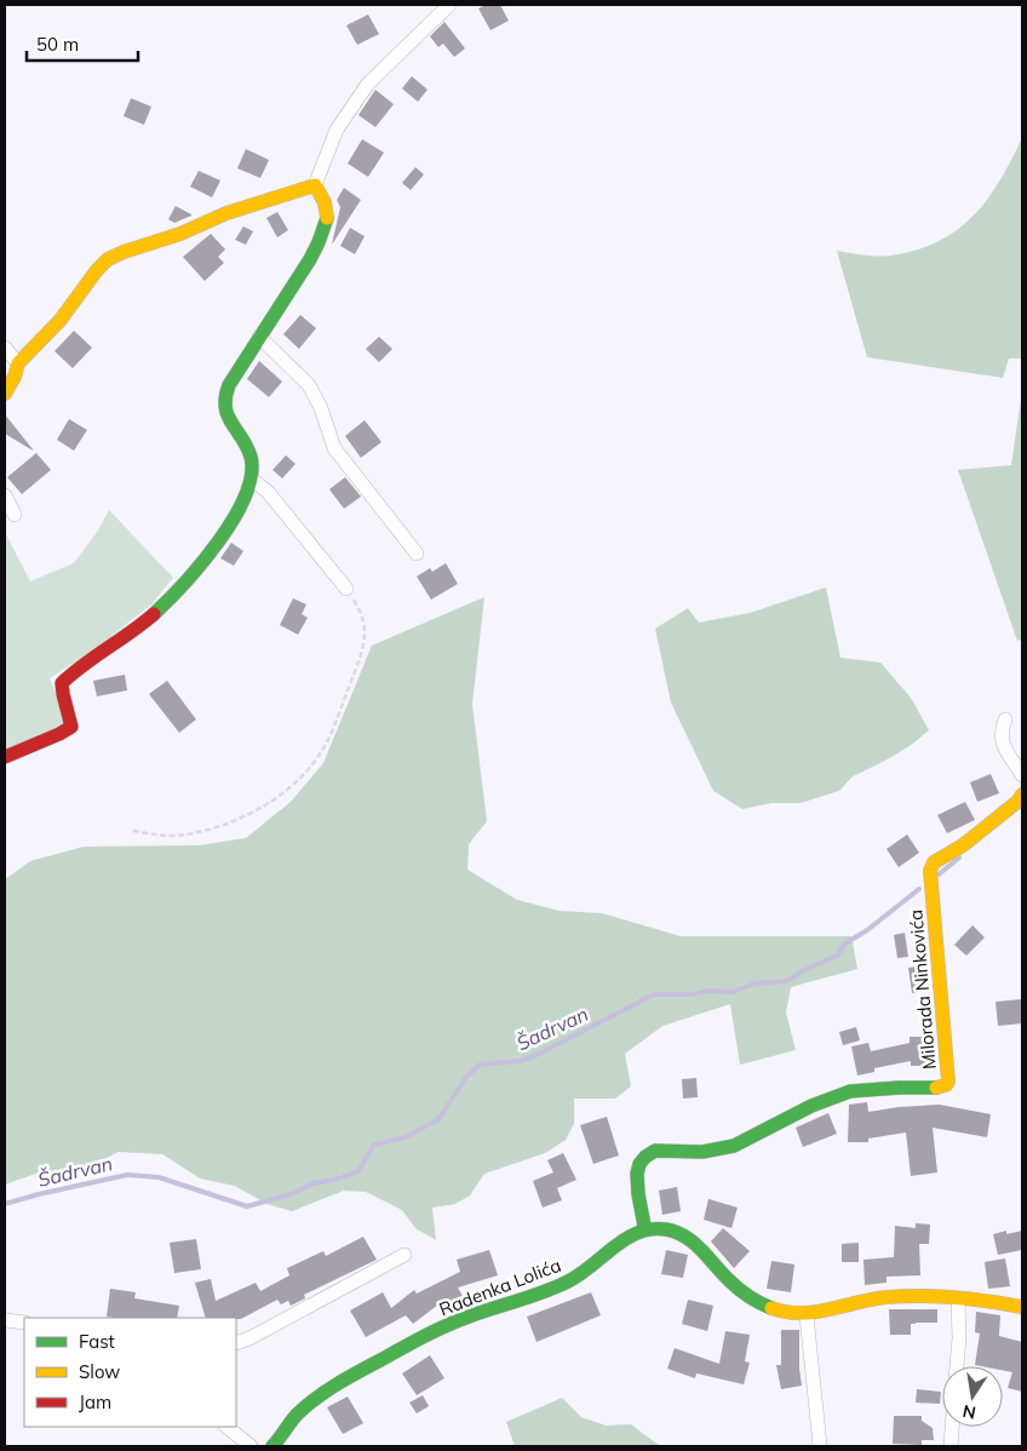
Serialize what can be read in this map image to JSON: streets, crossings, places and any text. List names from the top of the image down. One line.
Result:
{"streets":{"street":["Milorada Ninkovića","Radenka Lolića"]},"crossings":[["Milorada Ninkovića","Radenka Lolića"]],"water":["Šadrvan"],"legend":["Fast","Slow","Jam"],"scale_bar":"50 m","north":"bottom"}
